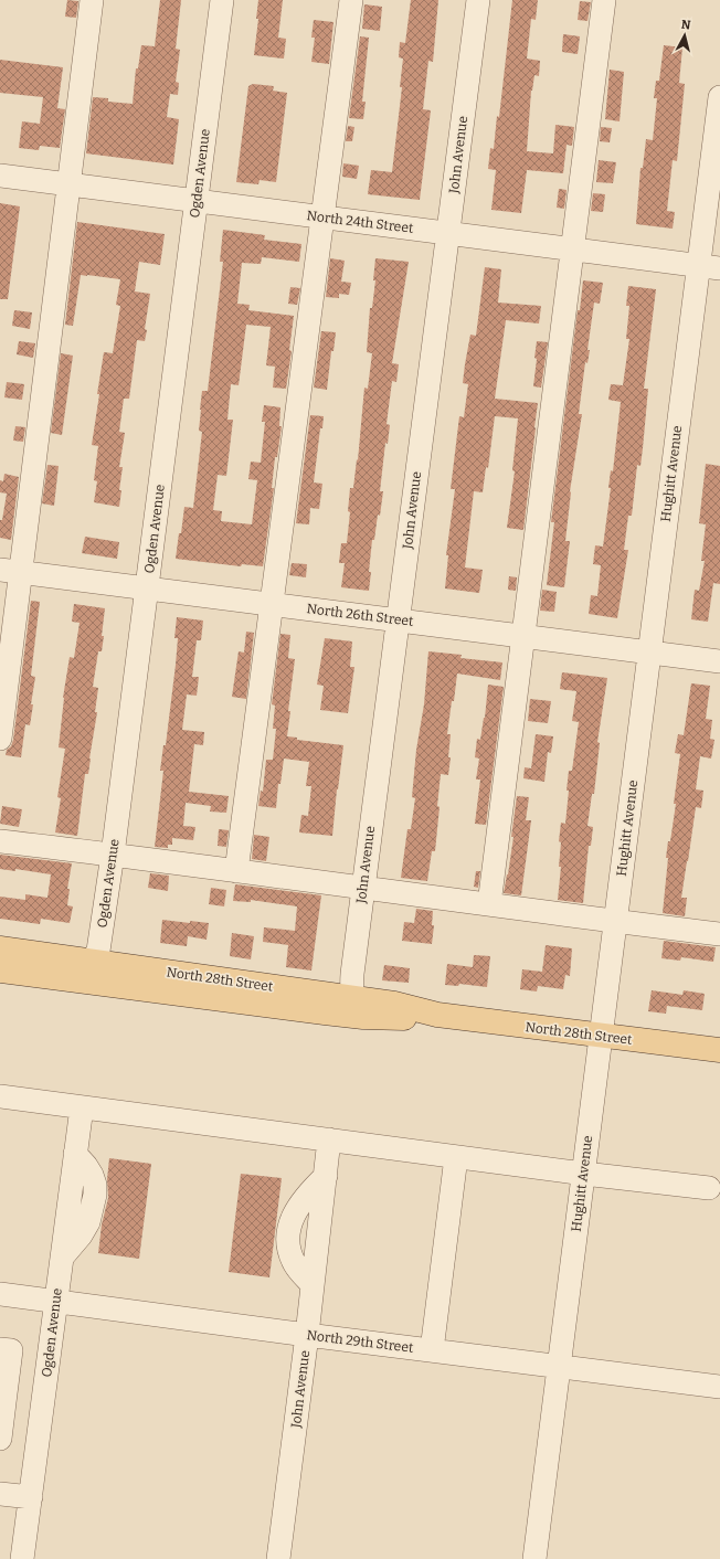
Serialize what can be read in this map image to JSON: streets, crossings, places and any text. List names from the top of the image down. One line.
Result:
{"streets":{"main road":["North 28th Street"],"street":["John Avenue","Ogden Avenue","North 24th Street","Hughitt Avenue","North 26th Street","North 29th Street"]},"crossings":[["John Avenue","North 24th Street"],["John Avenue","North 26th Street"],["John Avenue","North 28th Street"],["John Avenue","North 29th Street"],["Ogden Avenue","North 24th Street"],["Ogden Avenue","North 26th Street"],["Ogden Avenue","North 28th Street"],["Ogden Avenue","North 29th Street"],["North 24th Street","Hughitt Avenue"],["Hughitt Avenue","North 26th Street"],["Hughitt Avenue","North 28th Street"],["Hughitt Avenue","North 29th Street"]],"north":"top"}
